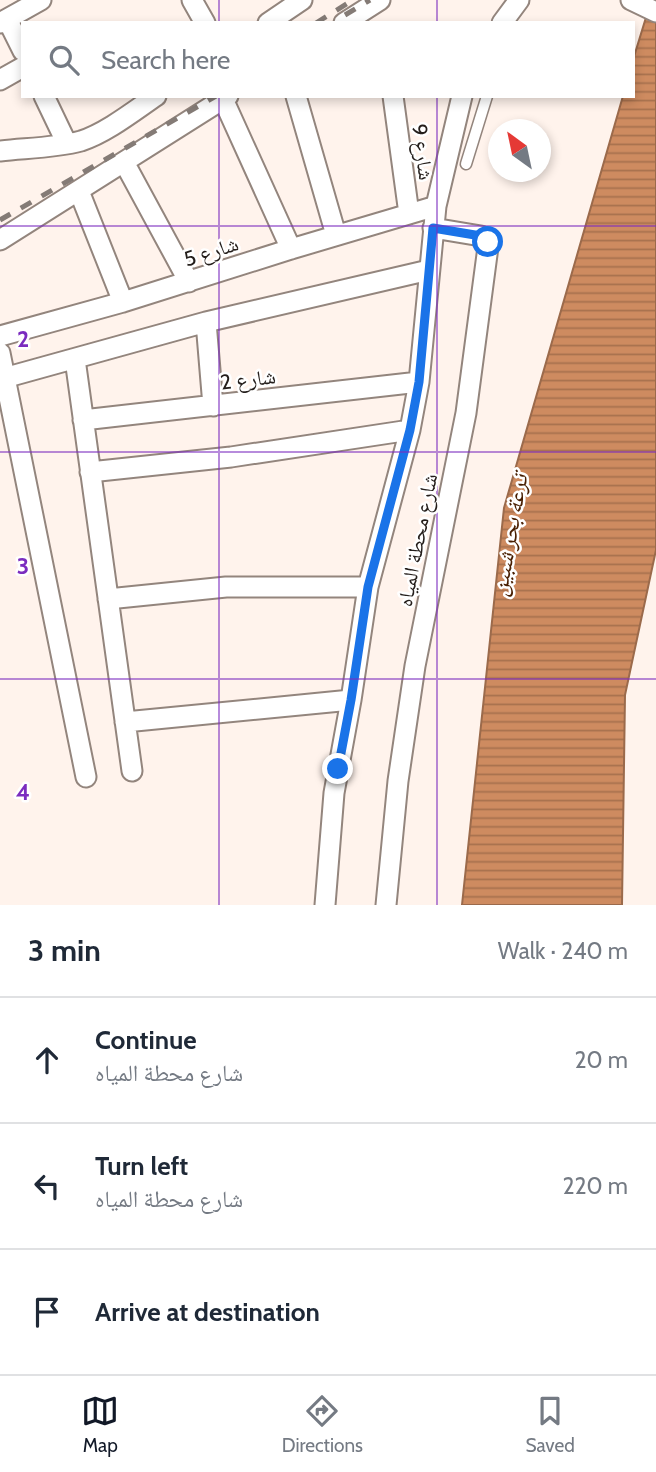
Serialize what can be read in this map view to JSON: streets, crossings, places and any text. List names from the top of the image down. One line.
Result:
{"streets":{"street":["شارع 9","شارع 5","شارع 2","شارع محطة المياه"]},"crossings":[["شارع 9","شارع 5"],["شارع 5","شارع محطة المياه"],["شارع 2","شارع محطة المياه"]],"water":["ترعة بحر شبين"],"north":"top left","page":{"search":"Search here","heading":["3 min","Walk · 240 m"],"list":[["Continue","شارع محطة المياه","20 m"],["Turn left","شارع محطة المياه","220 m"],"Arrive at destination"],"nav":["Map","Directions","Saved"]},"grid":{"rows":["2","3","4"]}}
